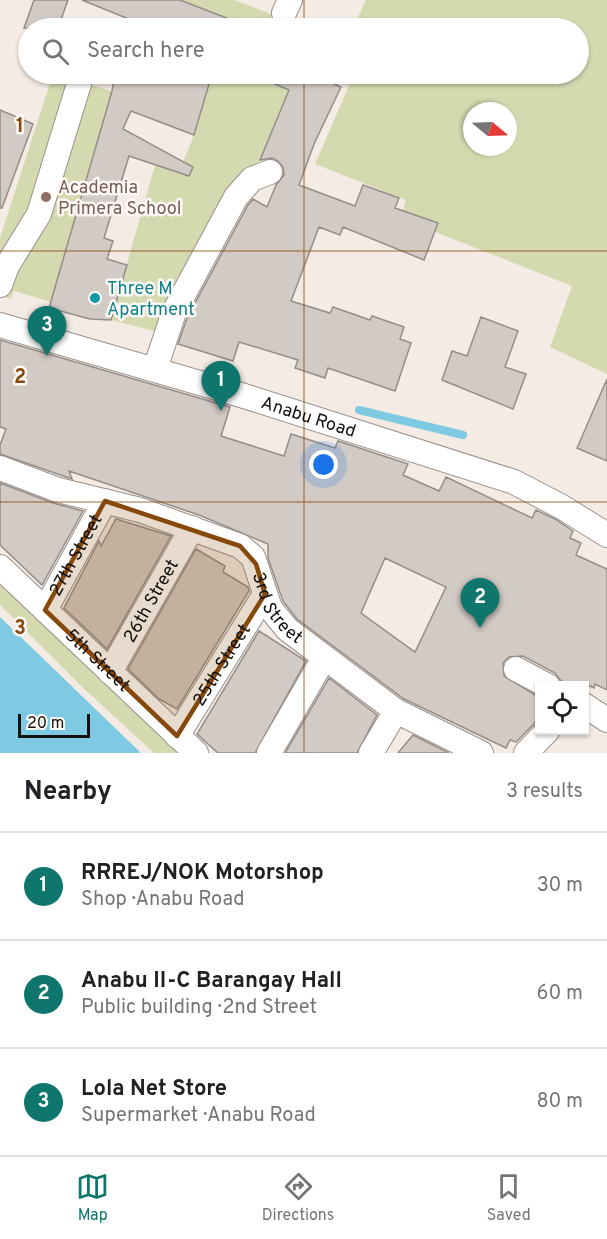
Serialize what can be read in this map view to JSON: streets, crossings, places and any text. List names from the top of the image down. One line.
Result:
{"streets":{"street":["Anabu Road","27th Street","26th Street","3rd Street","5th Street","25th Street"]},"crossings":[["27th Street","3rd Street"],["27th Street","5th Street"],["26th Street","3rd Street"],["26th Street","5th Street"],["3rd Street","25th Street"],["5th Street","25th Street"]],"places":["Academia Primera School","Three M Apartment"],"scale_bar":"20 m","north":"right","page":{"search":"Search here","pins":["3","1","2"],"scale":"20 m","heading":["Nearby","3 results"],"list":[{"mark":"1","name":"RRREJ/NOK Motorshop","note":"Shop · Anabu Road","value":"30 m"},{"mark":"2","name":"Anabu II-C Barangay Hall","note":"Public building · 2nd Street","value":"60 m"},{"mark":"3","name":"Lola Net Store","note":"Supermarket · Anabu Road","value":"80 m"}],"nav":["Map","Directions","Saved"]},"grid":{"rows":["1","2","3"]}}
